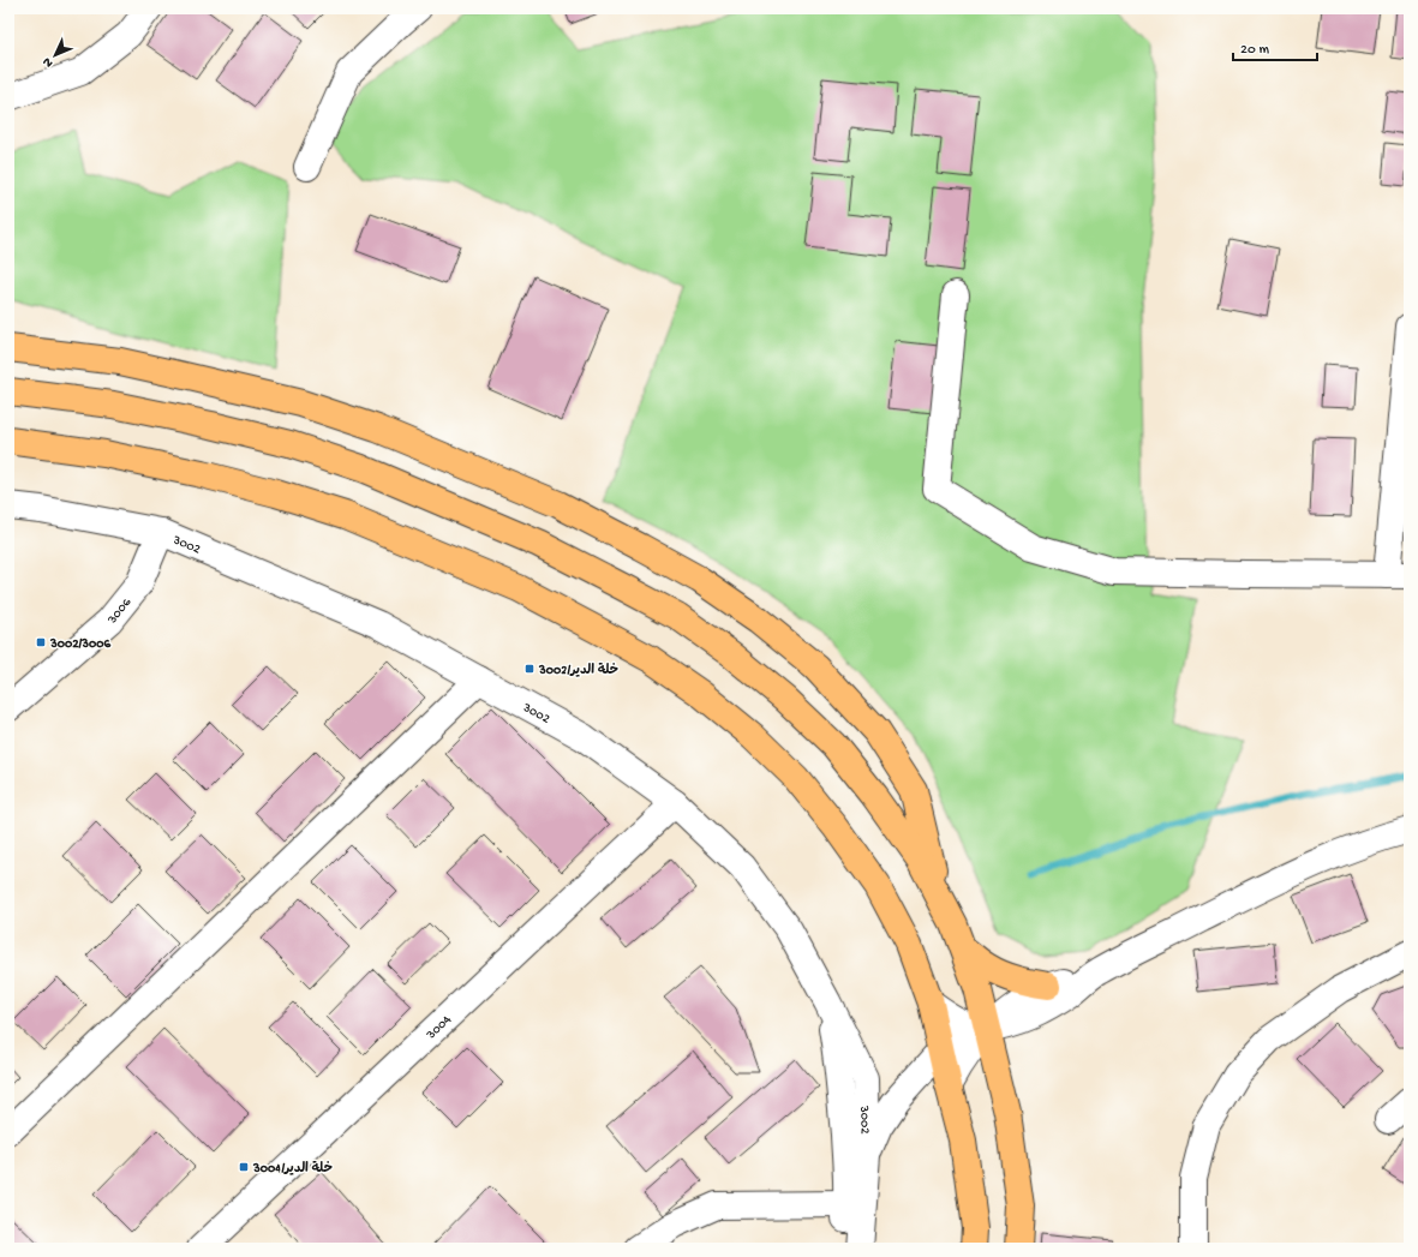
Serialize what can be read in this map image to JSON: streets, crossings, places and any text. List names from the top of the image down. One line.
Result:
{"streets":{"street":["3002","3006","3004"]},"crossings":[["3002","3006"],["3002","3004"]],"places":{"transit":["3002/3006","خلة الدير/3002","خلة الدير/3004"]},"scale_bar":"20 m","north":"bottom left"}
